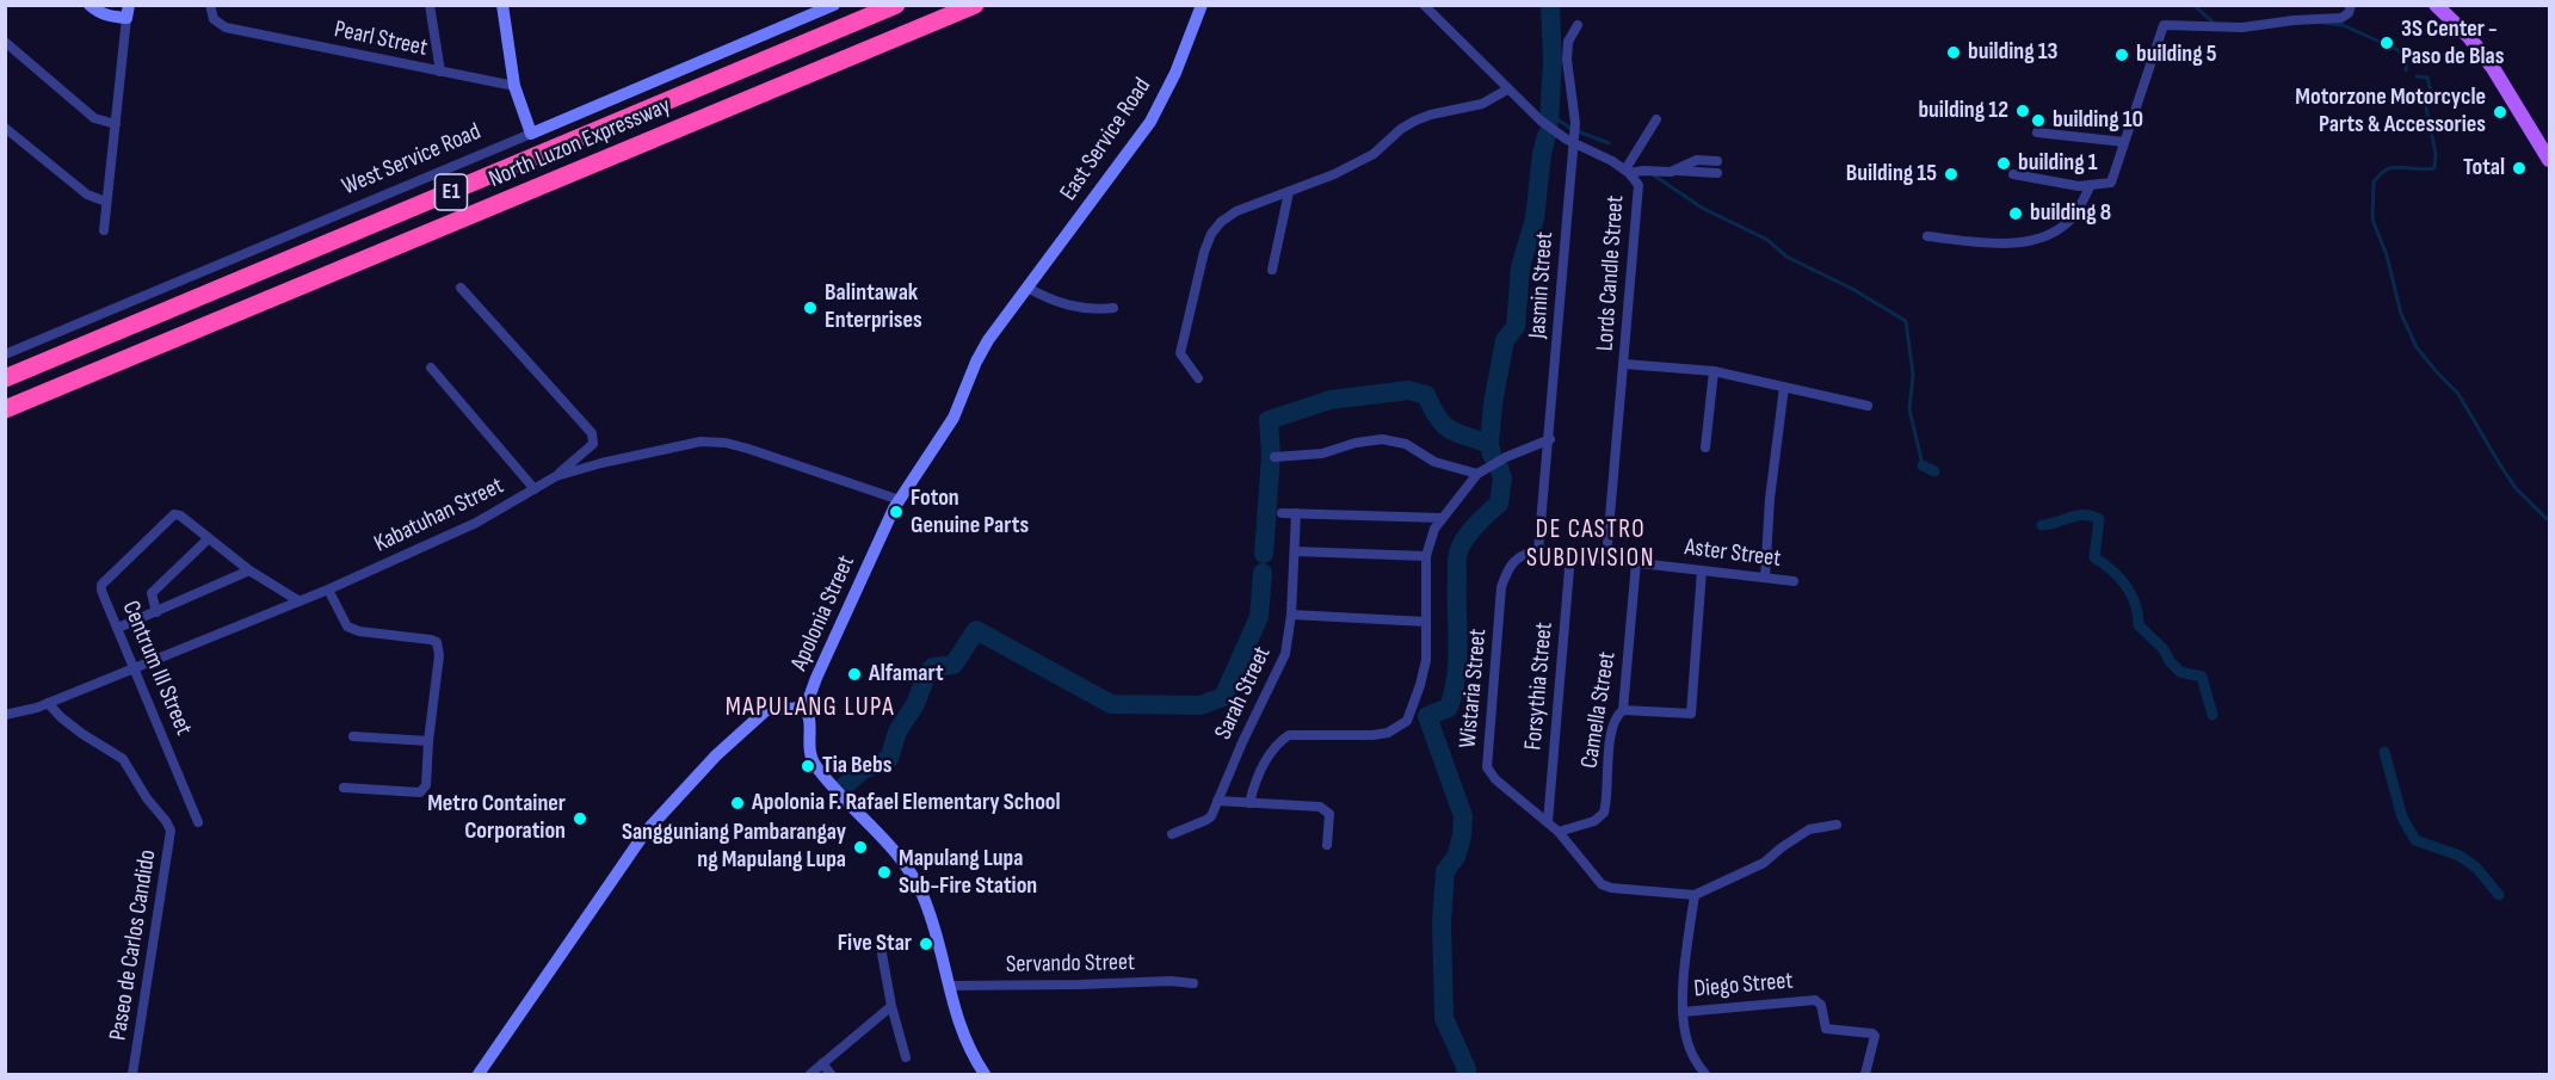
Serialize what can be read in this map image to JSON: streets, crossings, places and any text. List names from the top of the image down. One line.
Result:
{"streets":{"highway":["North Luzon Expressway","E1"],"main road":["East Service Road","West Service Road","Apolonia Street"],"street":["Pearl Street","Lords Candle Street","Jasmin Street","Kabatuhan Street","Aster Street","Centrum III Street","Forsythia Street","Wistaria Street","Sarah Street","Camella Street","Paseo de Carlos Candido","Servando Street","Diego Street"]},"crossings":[["East Service Road","Apolonia Street"],["Lords Candle Street","Jasmin Street"],["Lords Candle Street","Aster Street"],["Jasmin Street","Aster Street"],["Jasmin Street","Wistaria Street"],["Kabatuhan Street","Apolonia Street"],["Kabatuhan Street","Centrum III Street"],["Kabatuhan Street","Paseo de Carlos Candido"],["Aster Street","Forsythia Street"],["Aster Street","Wistaria Street"],["Aster Street","Camella Street"],["Forsythia Street","Wistaria Street"]],"districts":["DE CASTRO SUBDIVISION","MAPULANG LUPA"],"places":["3S Center - Paso de Blas","building 13","building 5","building 12","Motorzone Motorcycle Parts & Accessories","building 10","building 1","Total","Building 15","building 8","Balintawak Enterprises","Foton Genuine Parts","Alfamart","Tia Bebs","Apolonia F. Rafael Elementary School","Metro Container Corporation","Sangguniang Pambarangay ng Mapulang Lupa","Mapulang Lupa Sub-Fire Station","Five Star"]}
